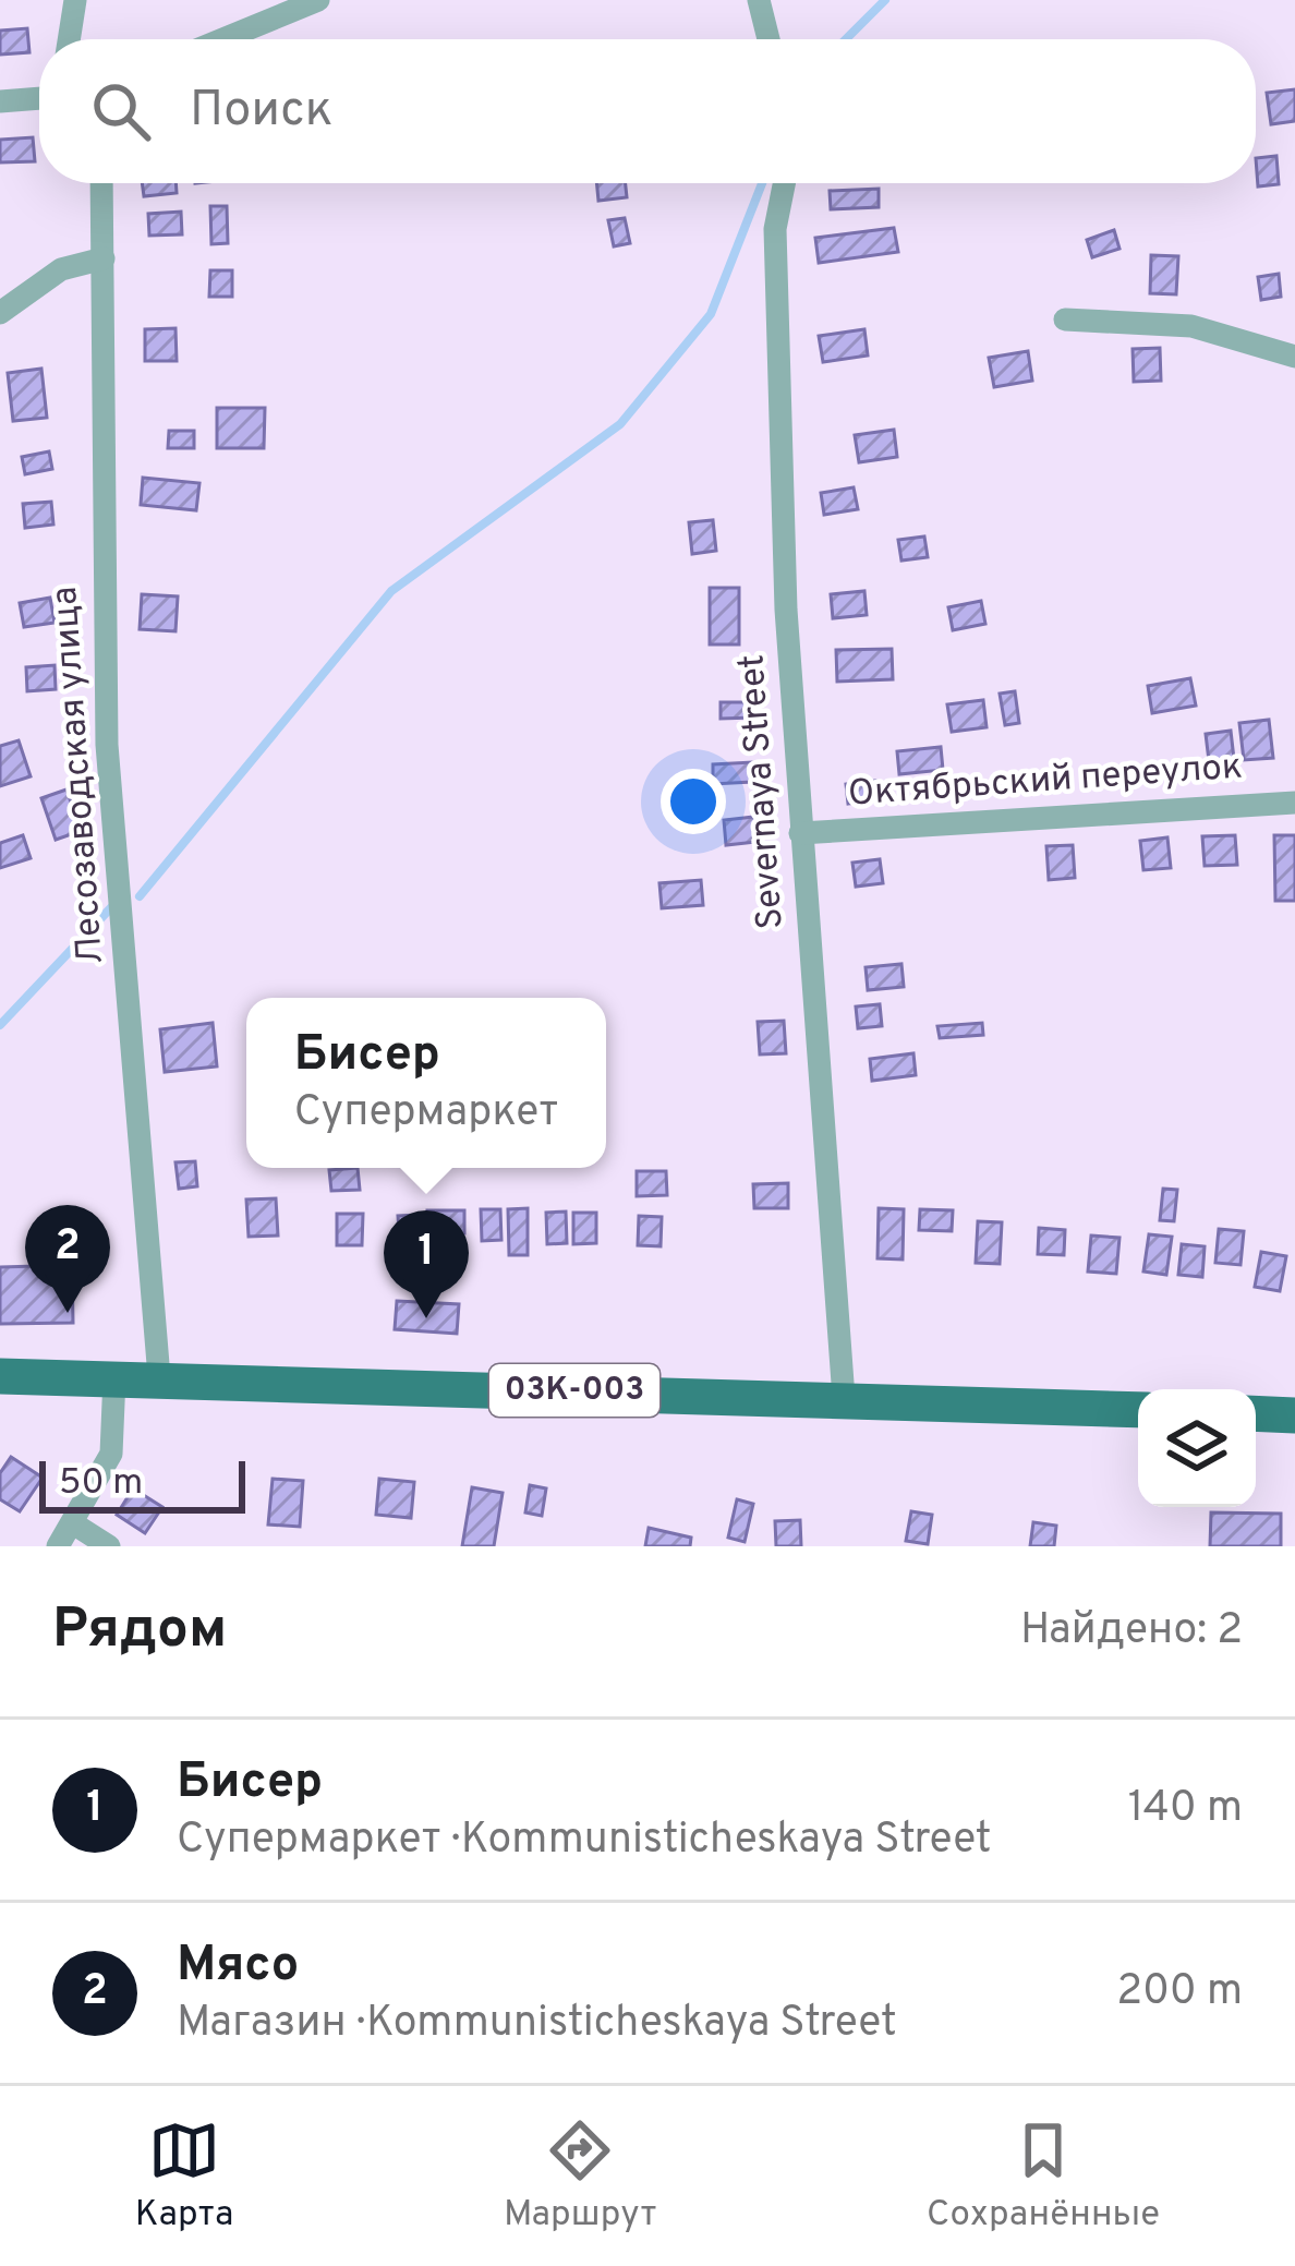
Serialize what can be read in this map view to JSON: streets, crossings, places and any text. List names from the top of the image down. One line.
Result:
{"streets":{"main road":["03К-003"],"street":["Лесозаводская улица","Октябрьский переулок","Severnaya Street"]},"crossings":[["Лесозаводская улица","03К-003"],["Октябрьский переулок","Severnaya Street"],["Severnaya Street","03К-003"]],"scale_bar":"50 m","page":{"search":"Поиск","popup":["Бисер","Супермаркет"],"pins":["2","1"],"scale":"50 m","heading":["Рядом","Найдено: 2"],"list":[{"mark":"1","name":"Бисер","note":"Супермаркет · Kommunisticheskaya Street","value":"140 m"},{"mark":"2","name":"Мясо","note":"Магазин · Kommunisticheskaya Street","value":"200 m"}],"nav":["Карта","Маршрут","Сохранённые"]}}
